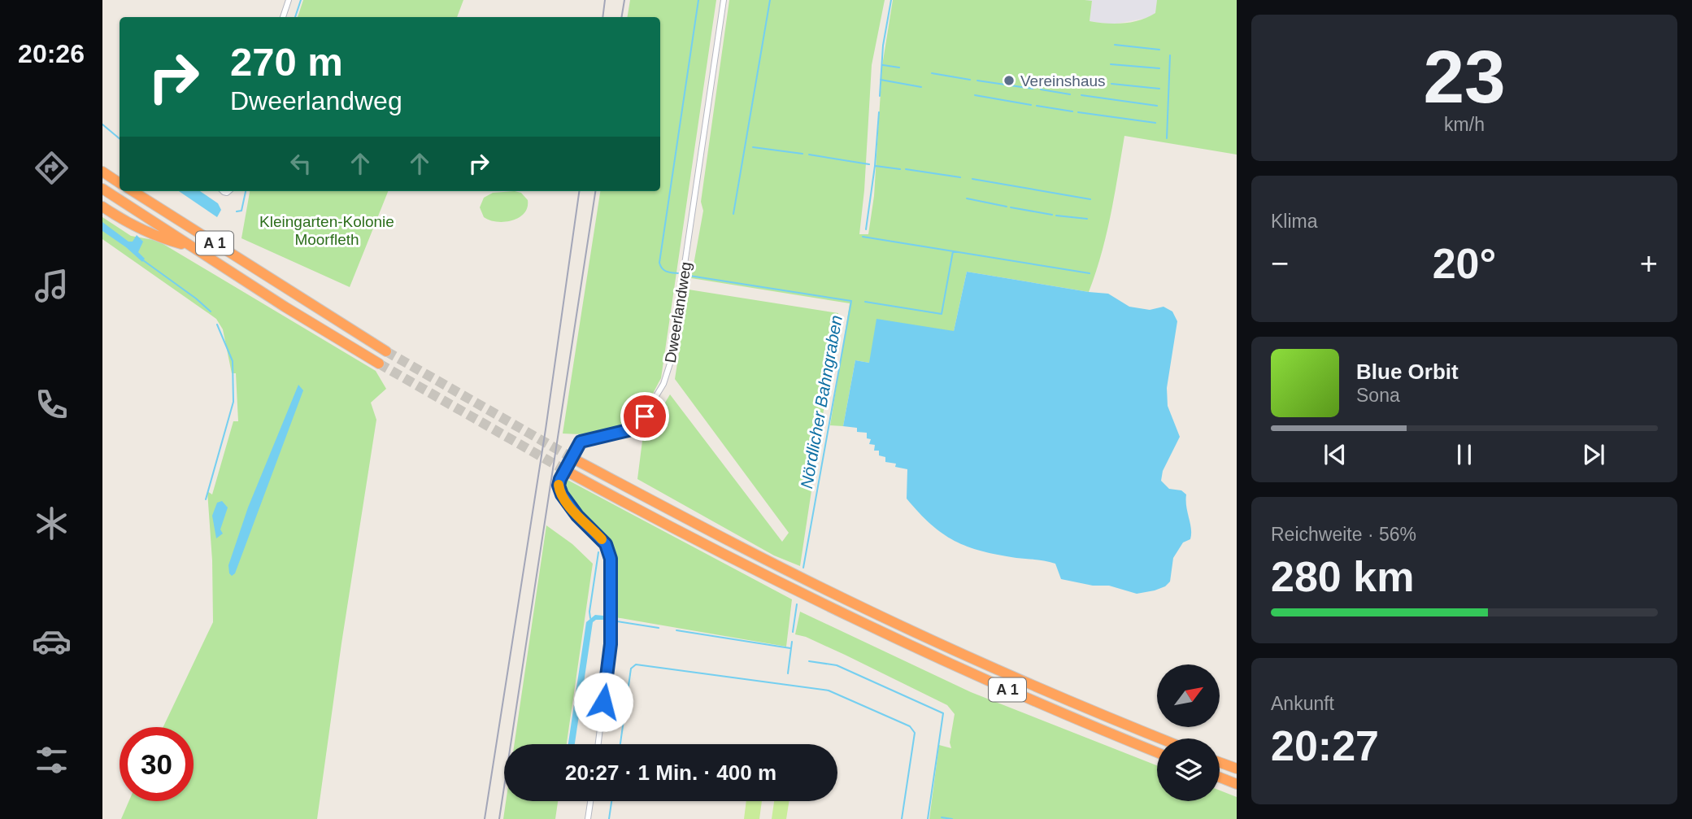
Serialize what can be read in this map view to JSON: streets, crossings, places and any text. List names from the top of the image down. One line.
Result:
{"streets":{"highway":["A 1"],"street":["Dweerlandweg"]},"water":["Nördlicher Bahngraben"],"parks":["Kleingarten-Kolonie Moorfleth"],"places":["Vereinshaus"],"north":"top right","page":{"tabs":"20:26","tile":[["23","km/h"],"Klima",["Reichweite · 56%","280 km"],["Ankunft","20:27"]],"turn":["270 m","Dweerlandweg"],"heat":["−","20°","+"],"song":["Blue Orbit","Sona"],"limit":"30","trip":"20:27 · 1 Min. · 400 m"}}
